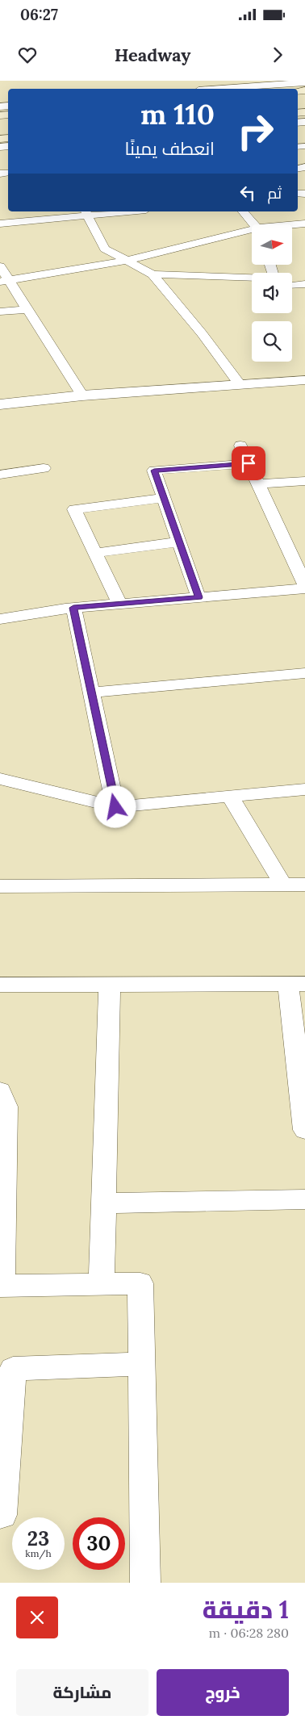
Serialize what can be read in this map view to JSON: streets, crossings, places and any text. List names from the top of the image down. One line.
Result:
{"north":"right","page":{"status":"06:27","header":"Headway","turn":["110 m","انعطف يمينًا"],"then":"ثم","speed":"23 km/h","limit":"30","heading":["1 دقيقة","280 m · 06:28"],"buttons":["خروج","مشاركة"]}}
